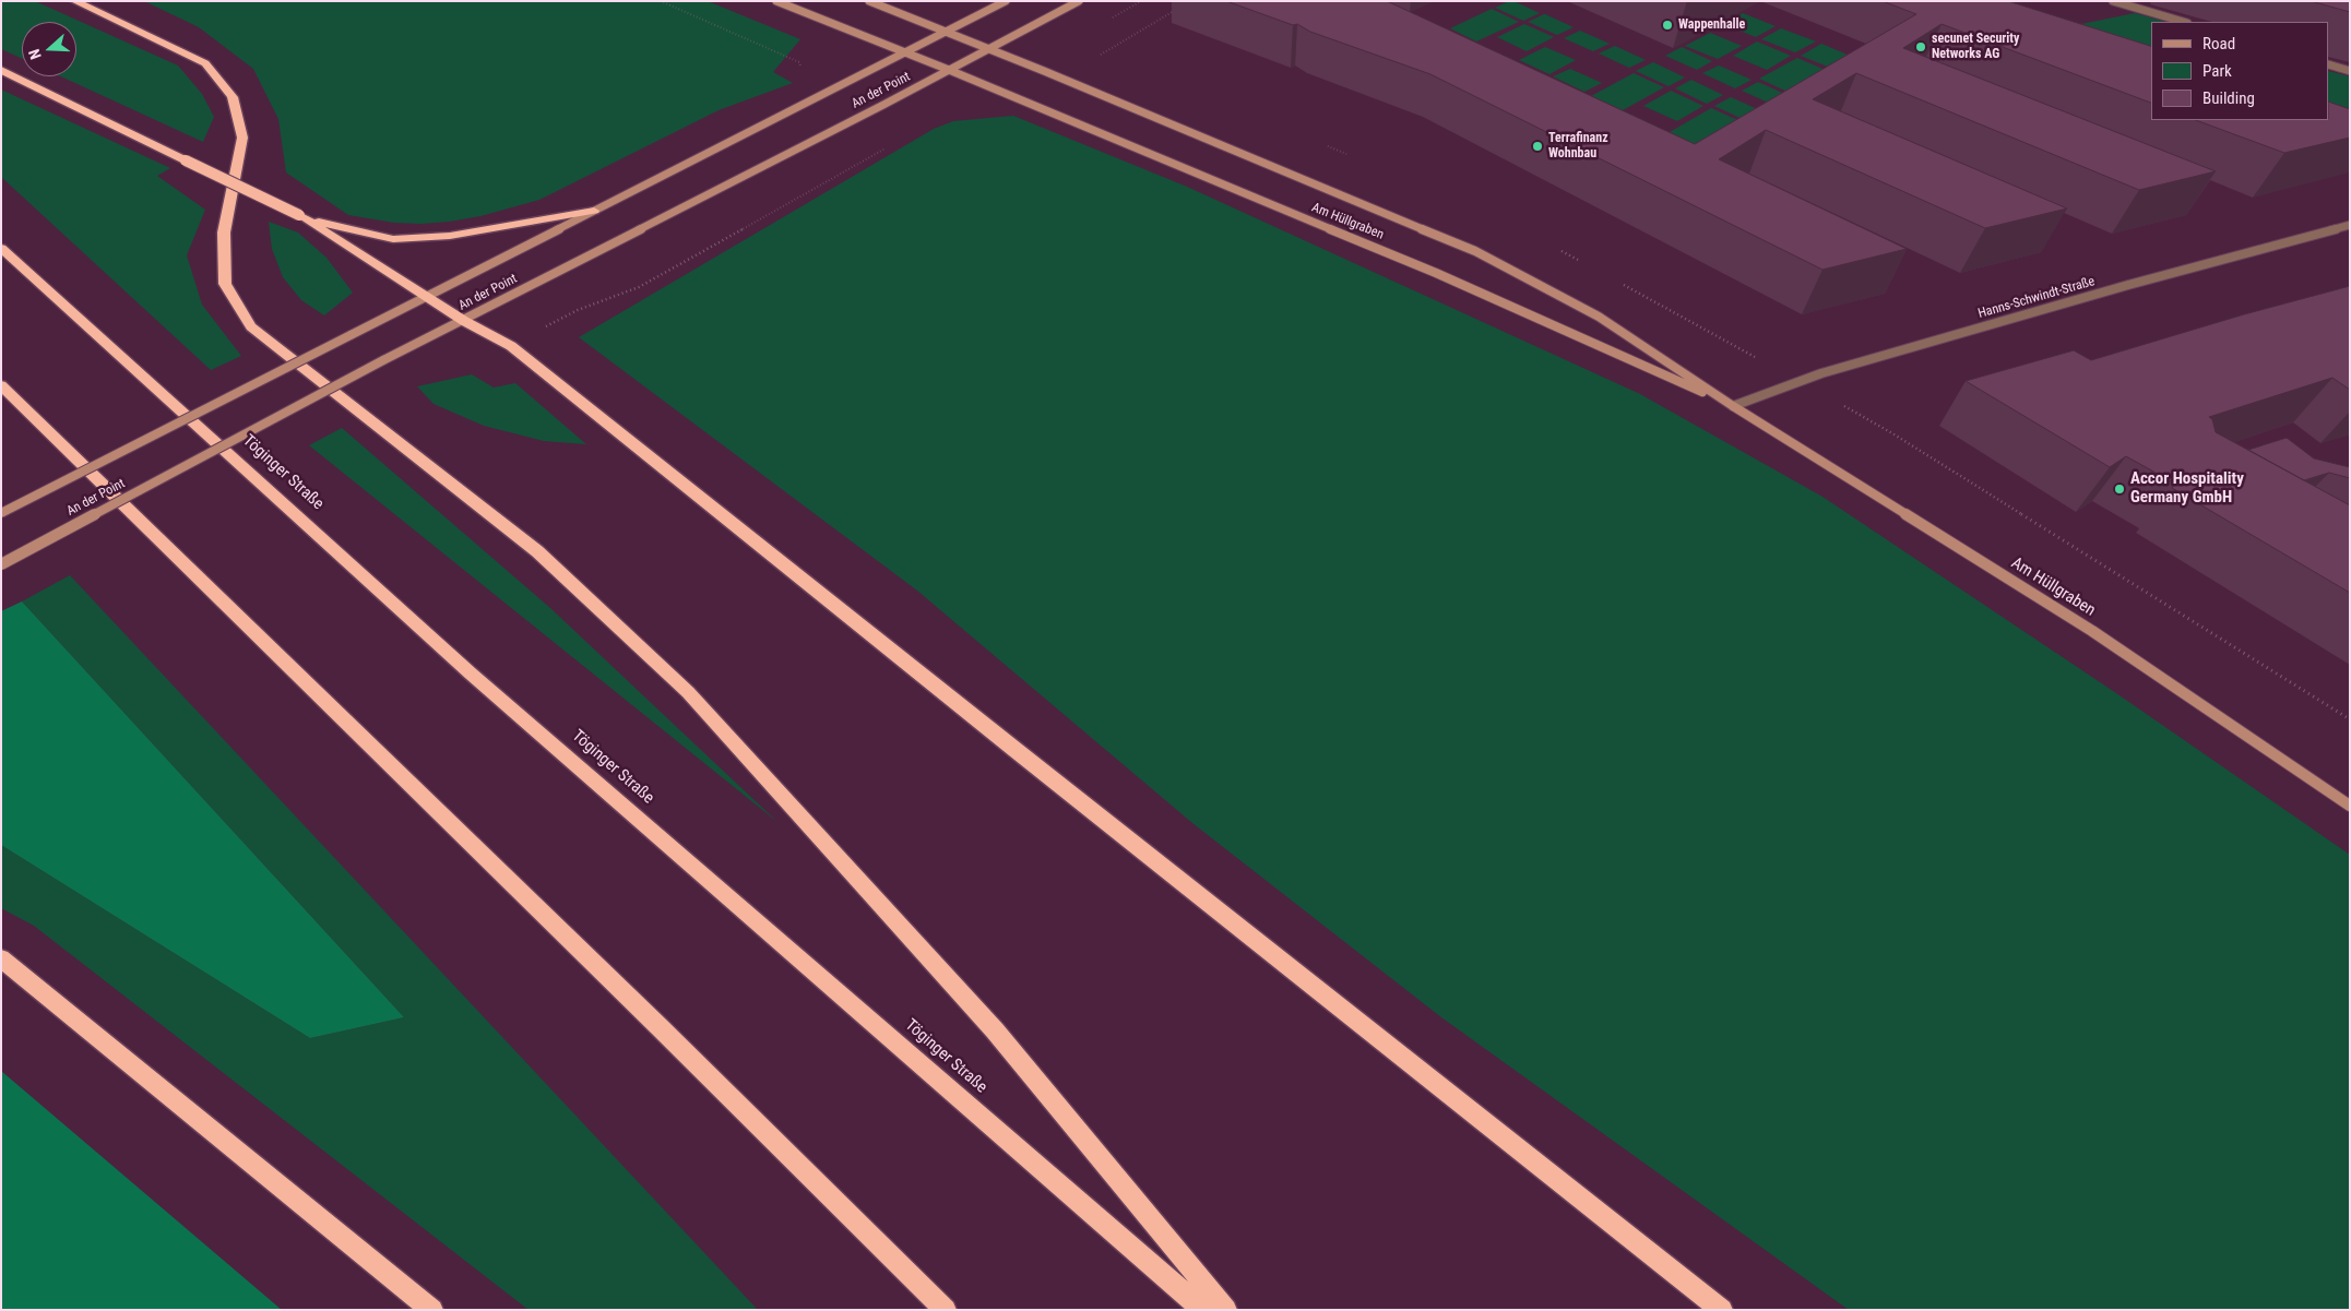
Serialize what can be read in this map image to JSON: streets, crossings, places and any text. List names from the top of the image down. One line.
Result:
{"streets":{"highway":["Töginger Straße"],"main road":["An der Point","Am Hüllgraben"],"street":["Hanns-Schwindt-Straße"]},"crossings":[["An der Point","Am Hüllgraben"],["Am Hüllgraben","Hanns-Schwindt-Straße"]],"places":["Wappenhalle","secunet Security Networks AG","Terrafinanz Wohnbau","Accor Hospitality Germany GmbH"],"legend":["Road","Park","Building"],"north":"left"}
